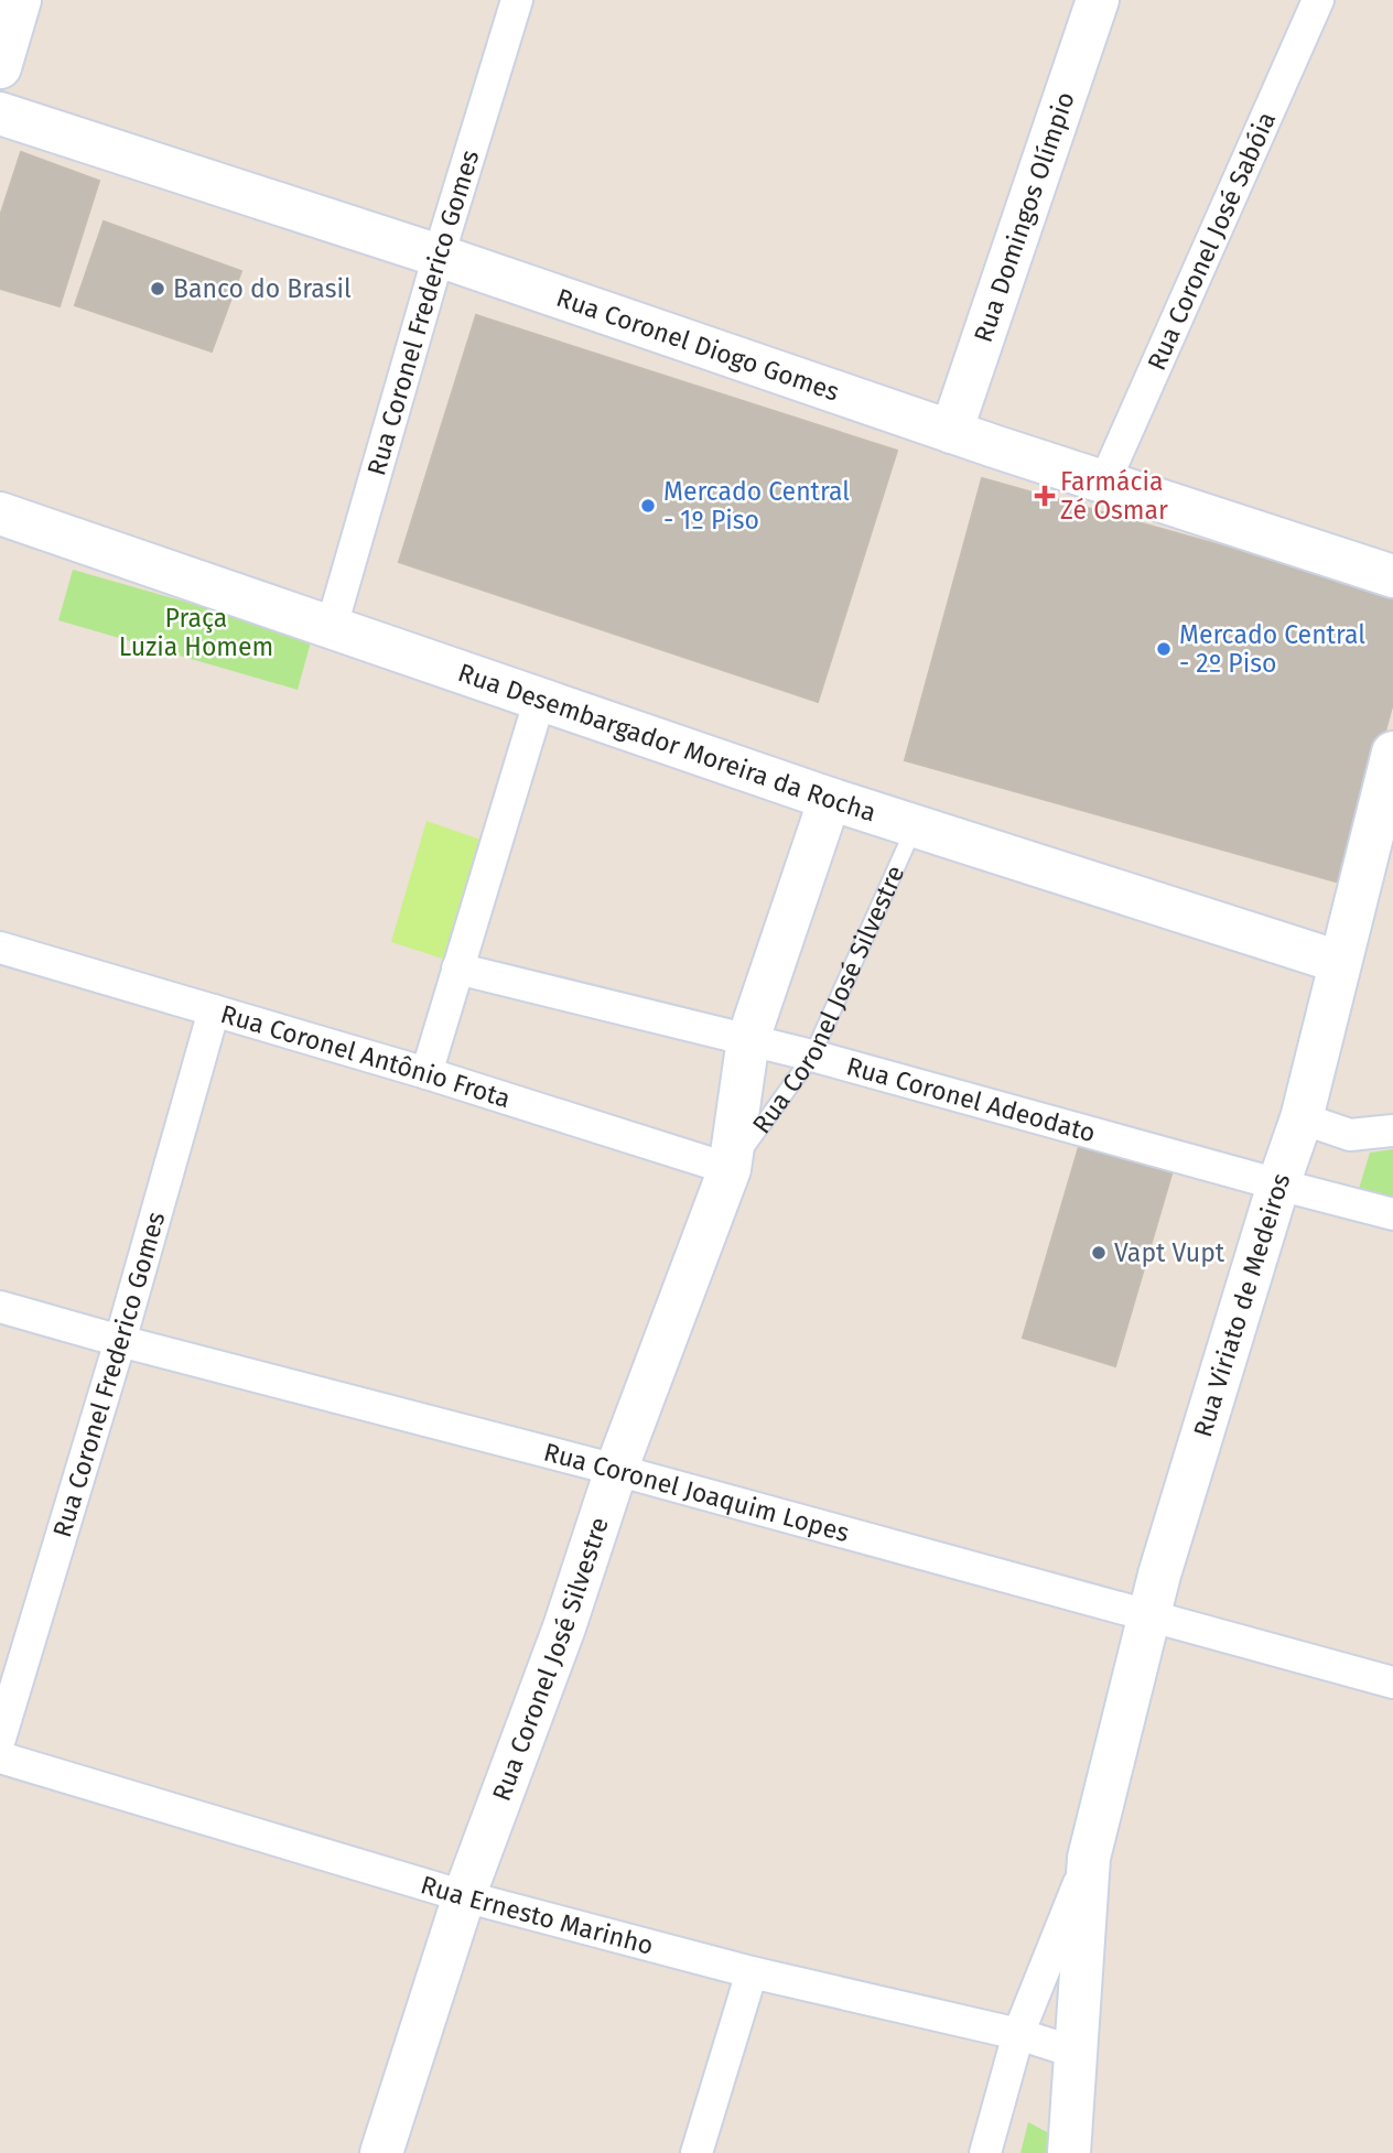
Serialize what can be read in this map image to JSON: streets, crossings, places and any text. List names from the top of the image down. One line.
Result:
{"streets":{"main road":["Rua Domingos Olímpio","Rua Coronel Diogo Gomes","Rua Desembargador Moreira da Rocha","Rua Coronel José Silvestre","Rua Viriato de Medeiros"],"street":["Rua Coronel José Sabóia","Rua Coronel Frederico Gomes","Rua Coronel Antônio Frota","Rua Coronel Adeodato","Rua Coronel Joaquim Lopes","Rua Ernesto Marinho"]},"crossings":[["Rua Domingos Olímpio","Rua Coronel Diogo Gomes"],["Rua Coronel José Sabóia","Rua Coronel Diogo Gomes"],["Rua Coronel Frederico Gomes","Rua Coronel Diogo Gomes"],["Rua Coronel Frederico Gomes","Rua Desembargador Moreira da Rocha"],["Rua Coronel Frederico Gomes","Rua Coronel Antônio Frota"],["Rua Coronel Frederico Gomes","Rua Coronel Joaquim Lopes"],["Rua Desembargador Moreira da Rocha","Rua Coronel José Silvestre"],["Rua Desembargador Moreira da Rocha","Rua Viriato de Medeiros"],["Rua Coronel José Silvestre","Rua Coronel Antônio Frota"],["Rua Coronel José Silvestre","Rua Coronel Adeodato"],["Rua Coronel José Silvestre","Rua Coronel Joaquim Lopes"],["Rua Coronel José Silvestre","Rua Ernesto Marinho"],["Rua Coronel Adeodato","Rua Viriato de Medeiros"],["Rua Viriato de Medeiros","Rua Coronel Joaquim Lopes"],["Rua Viriato de Medeiros","Rua Ernesto Marinho"]],"parks":["Praça Luzia Homem"],"places":{"other":["Banco do Brasil","Mercado Central - 1º Piso","Mercado Central - 2º Piso","Vapt Vupt"],"health":["Farmácia Zé Osmar"]}}
